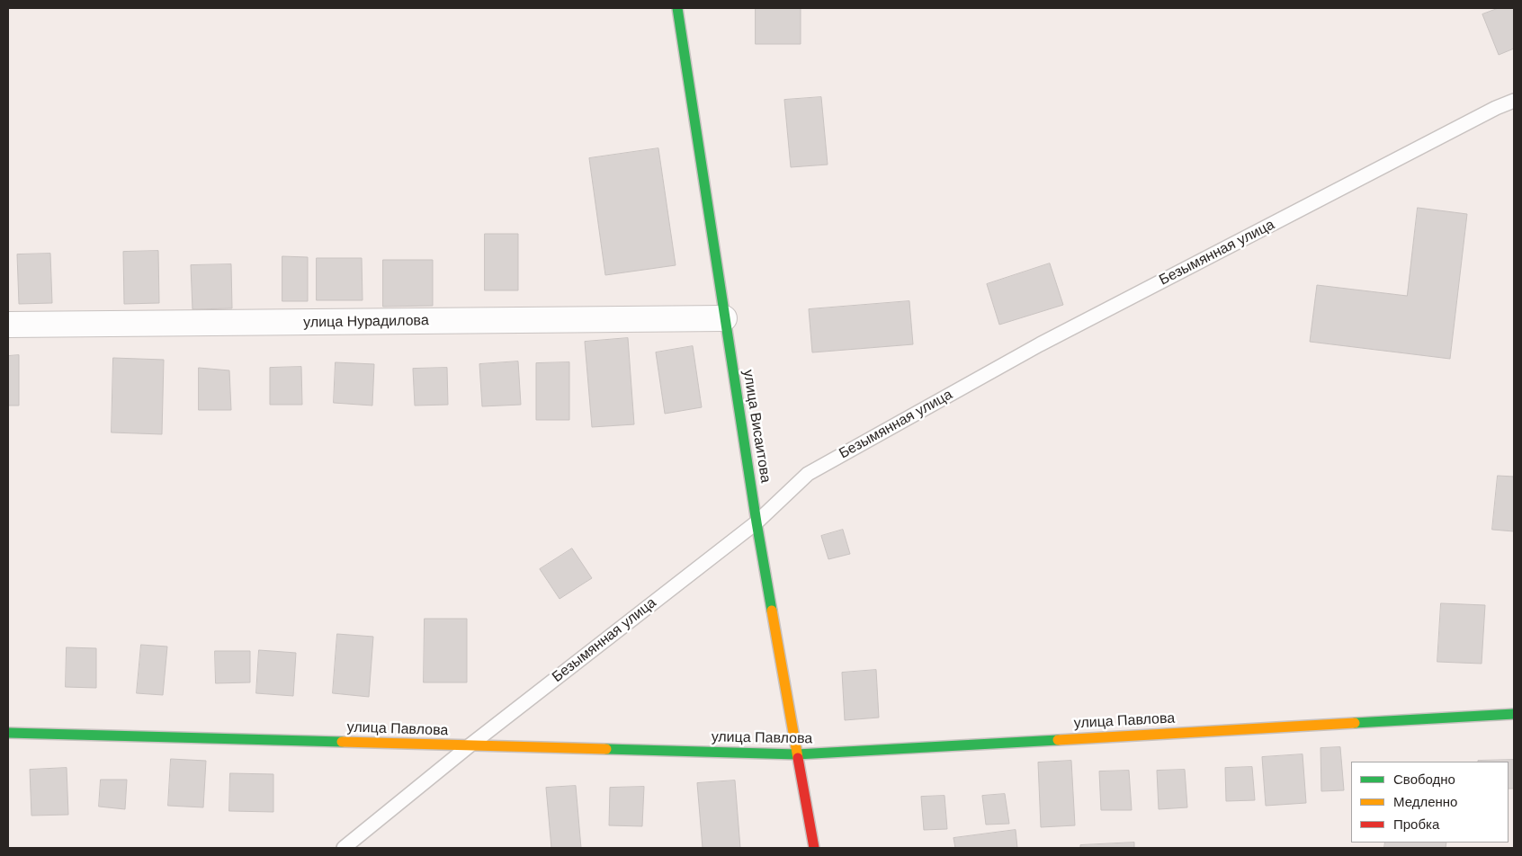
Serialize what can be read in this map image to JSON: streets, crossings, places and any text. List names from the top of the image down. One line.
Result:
{"streets":{"street":["улица Нурадилова","улица Висаитова","улица Павлова"],"lane":["Безымянная улица"]},"crossings":[["Безымянная улица","улица Висаитова"],["Безымянная улица","улица Павлова"],["улица Нурадилова","улица Висаитова"],["улица Висаитова","улица Павлова"]],"legend":["Свободно","Медленно","Пробка"]}
